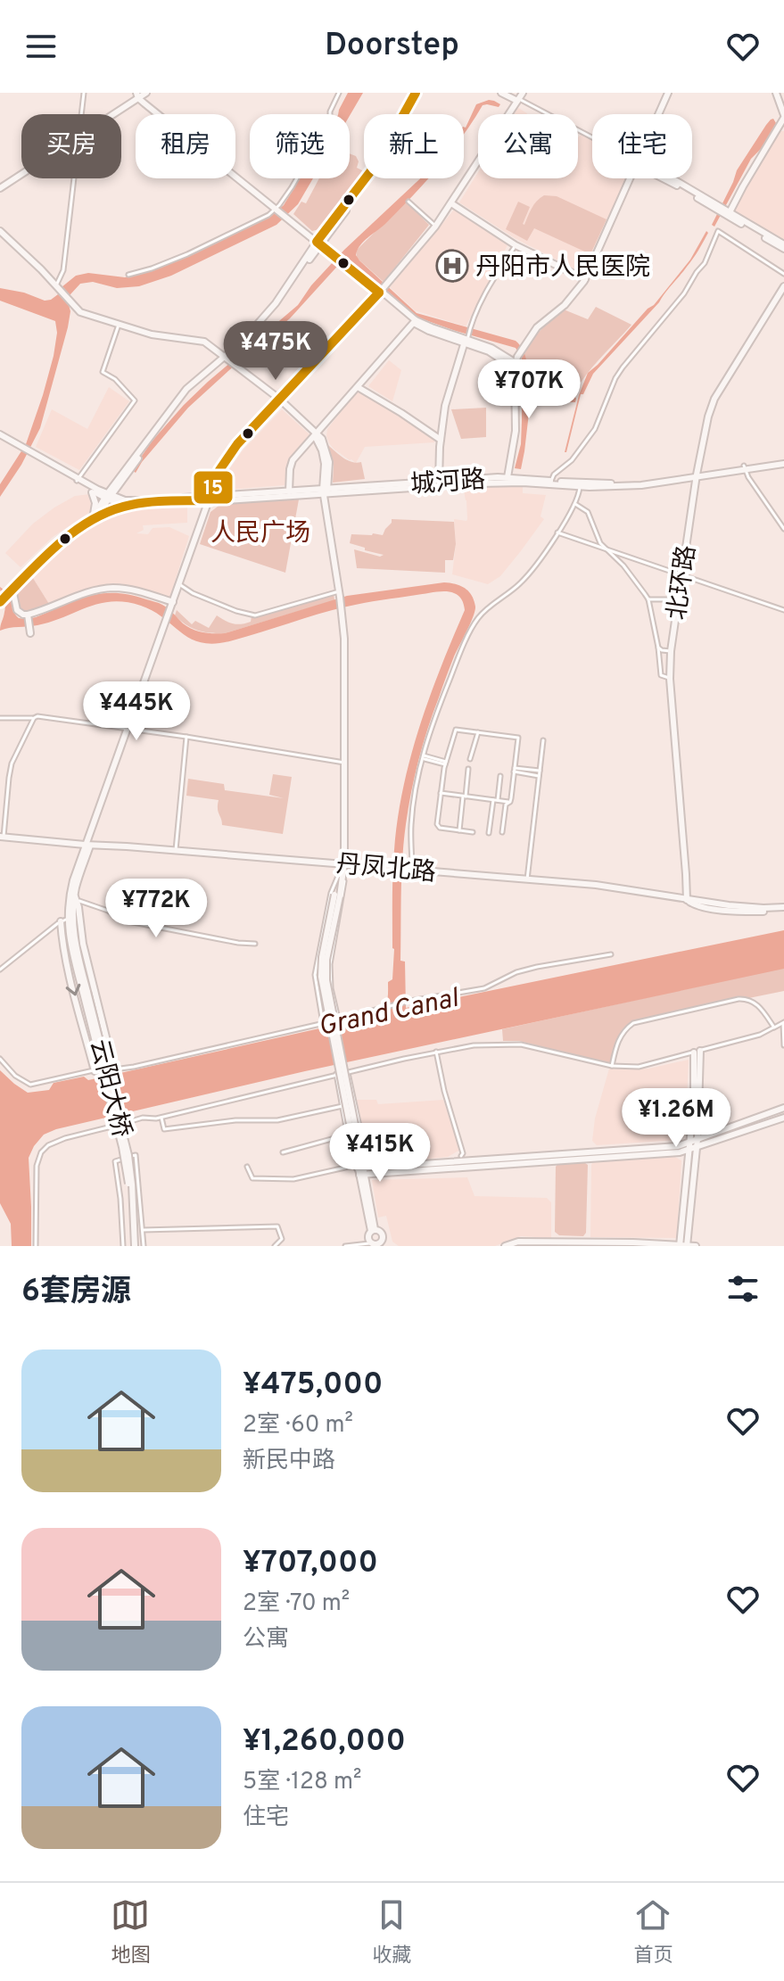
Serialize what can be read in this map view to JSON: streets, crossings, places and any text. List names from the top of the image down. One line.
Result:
{"streets":{"street":["城河路","北环路","丹凤北路","云阳大桥"]},"crossings":[["城河路","北环路"],["北环路","丹凤北路"]],"water":["Grand Canal"],"parks":["人民广场"],"places":{"hospital":["丹阳市人民医院"]},"lines":["transit line 15"],"page":{"header":"Doorstep","chip":["买房","租房","筛选","新上","公寓","住宅"],"price":["¥475K","¥707K","¥445K","¥772K","¥1.26M","¥415K"],"heading":"6套房源","list":[{"name":"¥475,000","note":"2室 · 60 m² · 新民中路"},{"name":"¥707,000","note":"2室 · 70 m² · 公寓"},{"name":"¥1,260,000","note":"5室 · 128 m² · 住宅"}],"tabs":["地图","收藏","首页"]}}
